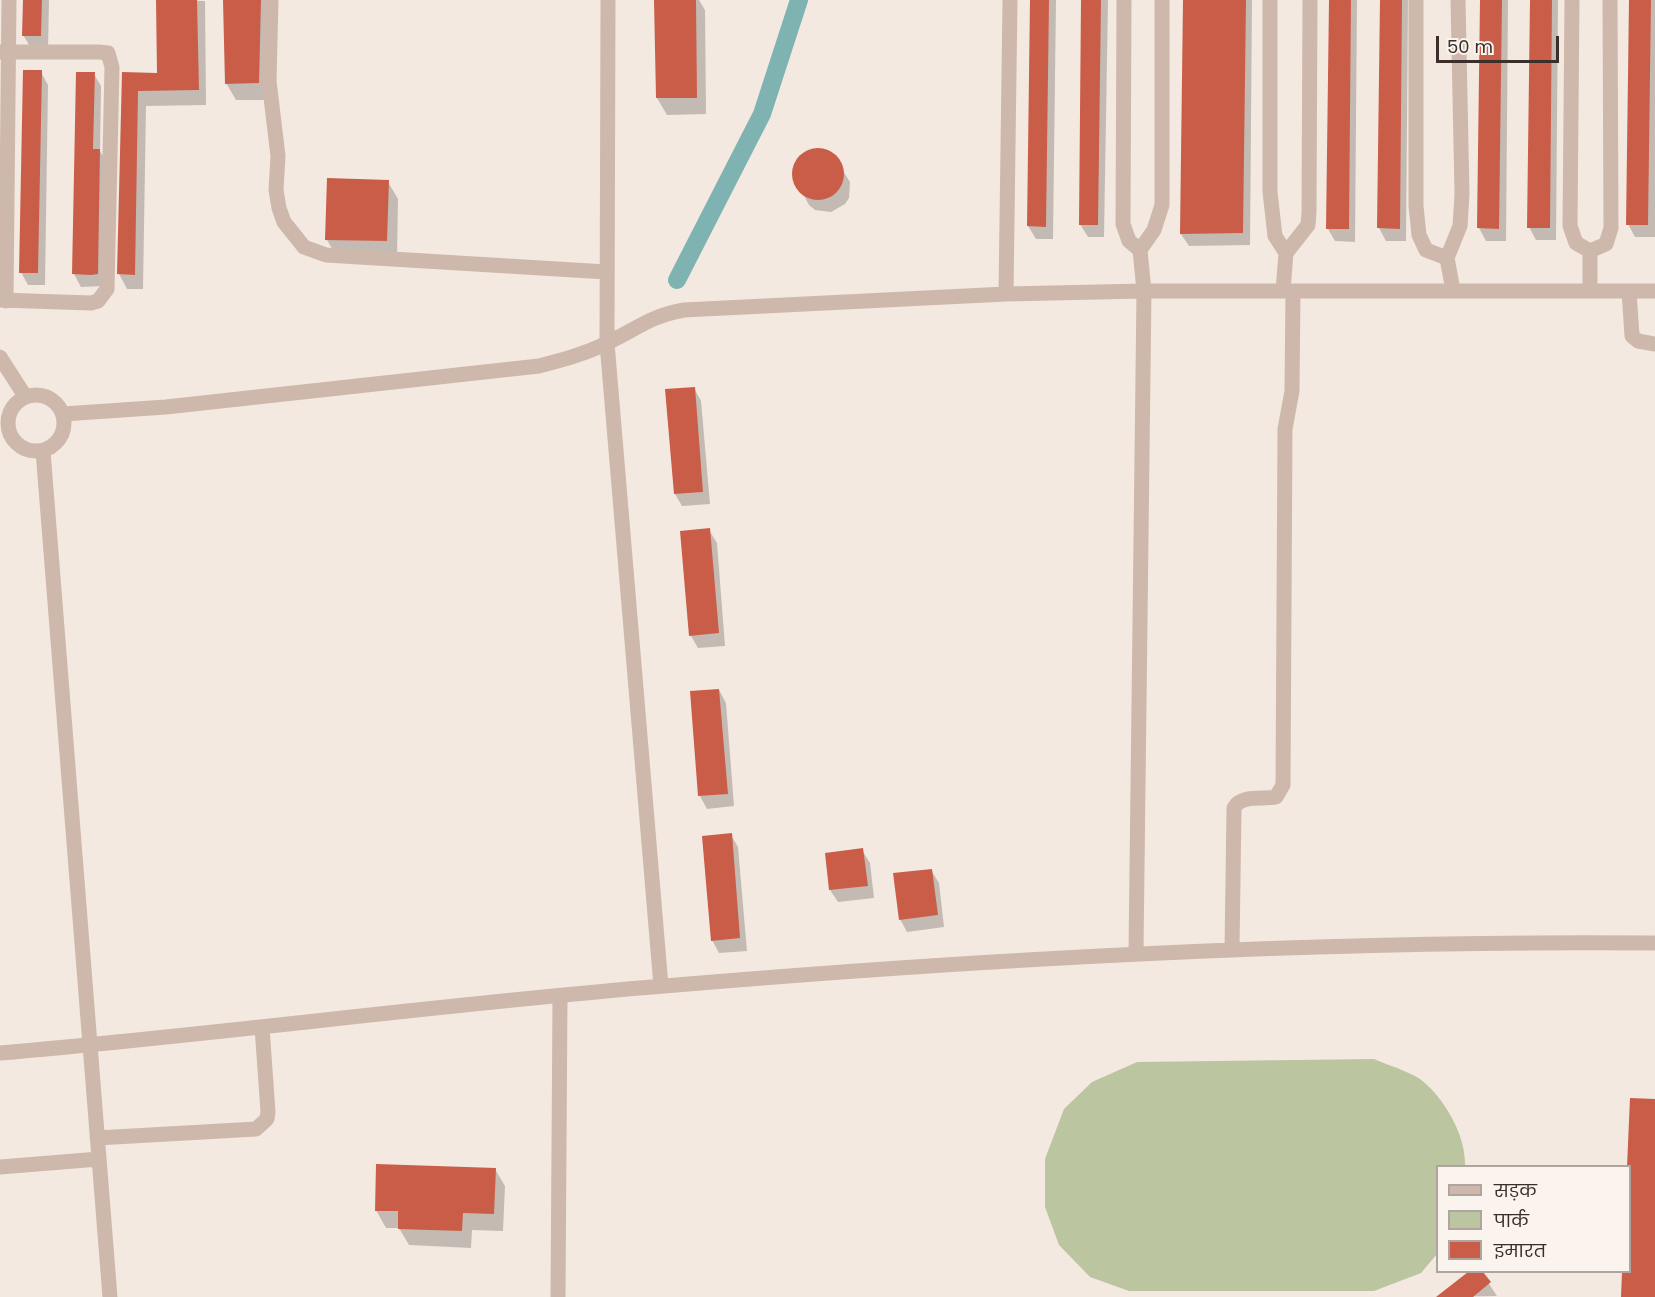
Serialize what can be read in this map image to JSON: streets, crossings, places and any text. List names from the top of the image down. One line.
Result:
{"legend":["सड़क","पार्क","इमारत"],"scale_bar":"50 m"}
